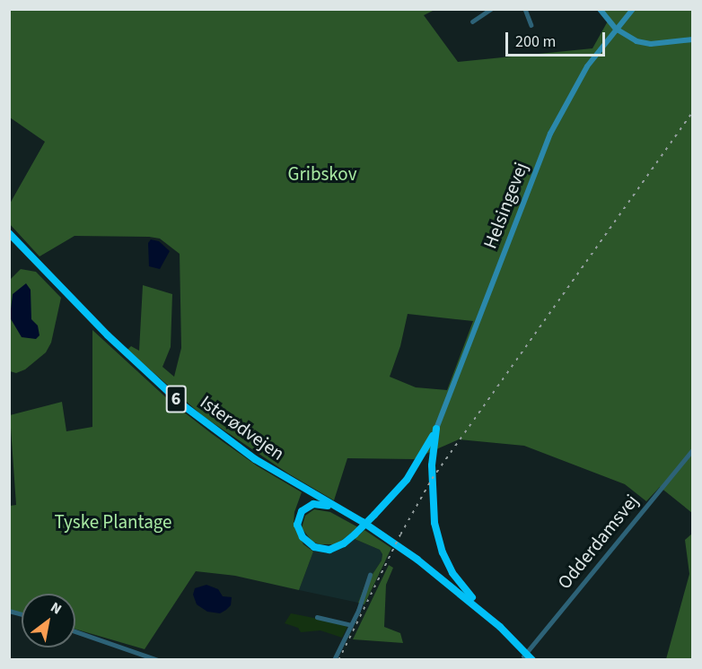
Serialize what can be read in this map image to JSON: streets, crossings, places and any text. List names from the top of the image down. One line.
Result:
{"streets":{"highway":["6","Isterødvejen"],"street":["Helsingevej","Odderdamsvej"]},"crossings":[["Isterødvejen","Odderdamsvej"]],"parks":["Gribskov","Tyske Plantage"],"scale_bar":"200 m","north":"top right"}
